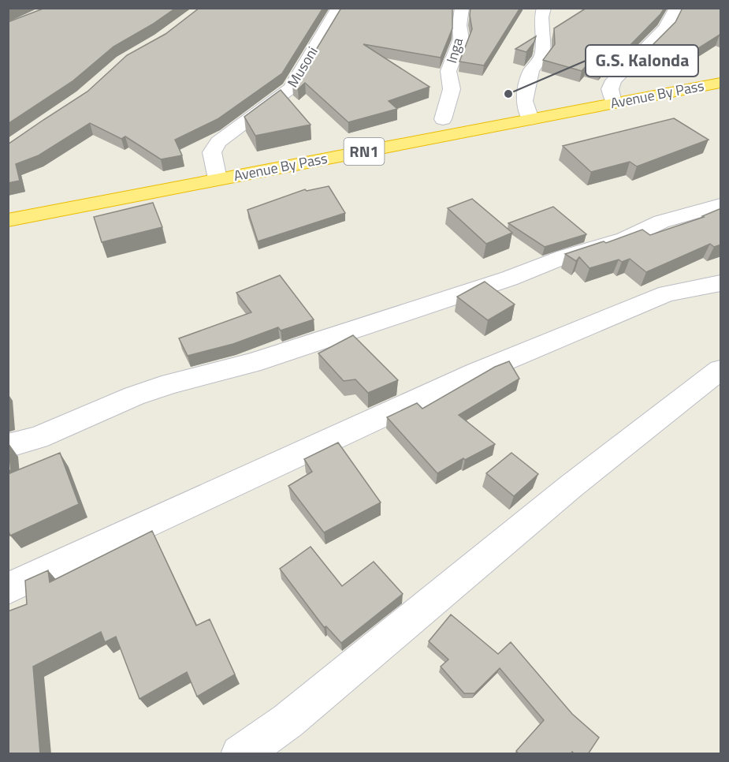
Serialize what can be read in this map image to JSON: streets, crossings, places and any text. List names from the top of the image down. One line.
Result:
{"streets":{"highway":["Avenue By Pass","RN1"],"street":["Inga","Musoni"]},"crossings":[["Musoni","Avenue By Pass"]],"places":["G.S. Kalonda"]}
